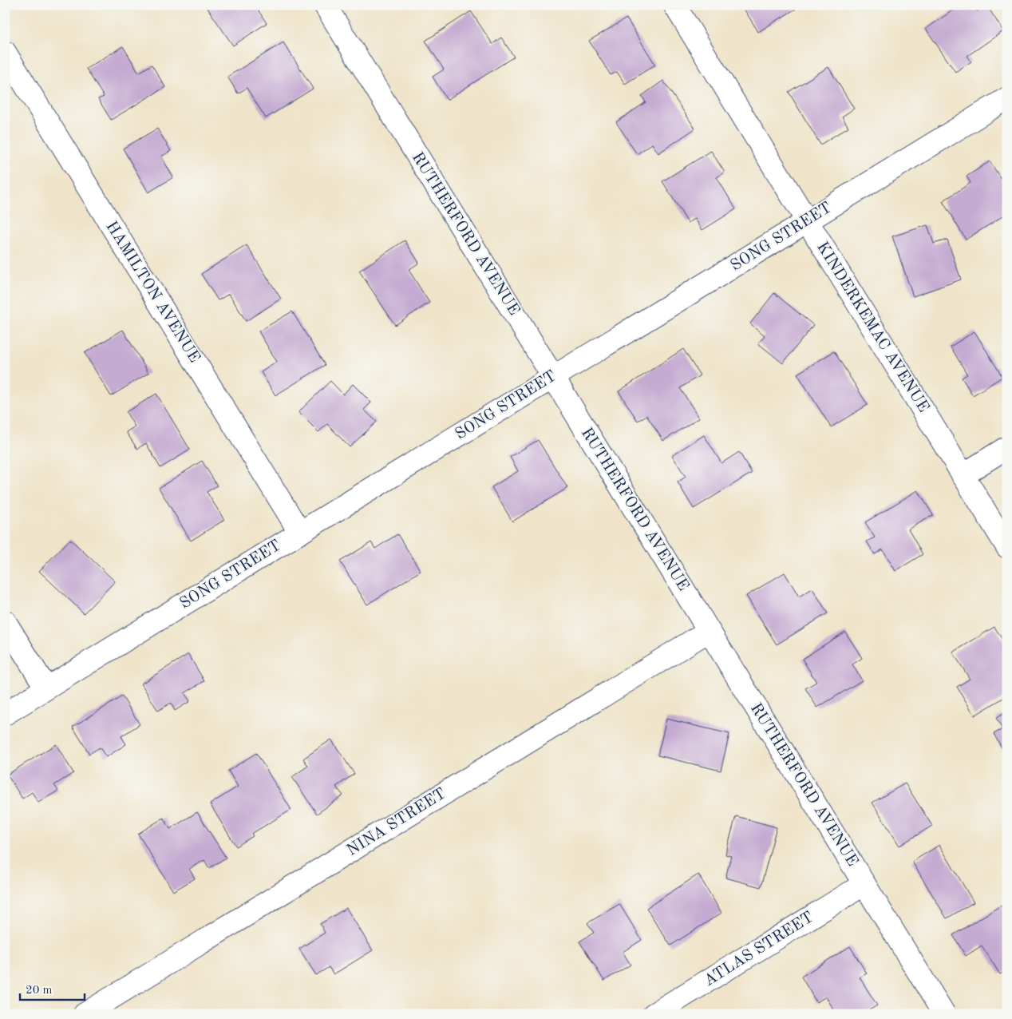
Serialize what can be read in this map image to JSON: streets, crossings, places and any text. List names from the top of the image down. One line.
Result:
{"streets":{"street":["RUTHERFORD AVENUE","SONG STREET","HAMILTON AVENUE","KINDERKEMAC AVENUE","NINA STREET","ATLAS STREET"]},"crossings":[["RUTHERFORD AVENUE","SONG STREET"],["RUTHERFORD AVENUE","NINA STREET"],["RUTHERFORD AVENUE","ATLAS STREET"],["SONG STREET","HAMILTON AVENUE"],["SONG STREET","KINDERKEMAC AVENUE"]],"scale_bar":"20 m"}
